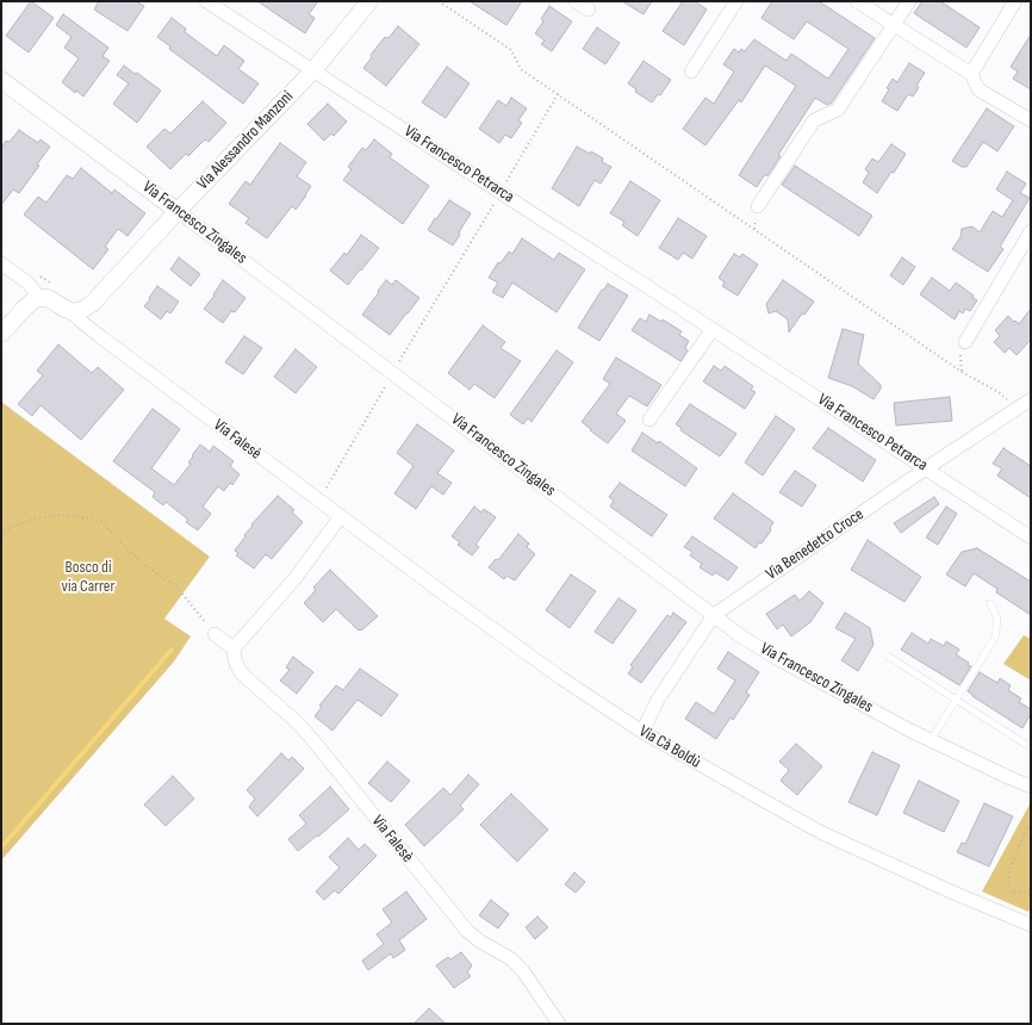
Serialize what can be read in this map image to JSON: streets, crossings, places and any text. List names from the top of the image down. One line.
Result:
{"streets":{"street":["Via Alessandro Manzoni","Via Francesco Petrarca","Via Francesco Zingales","Via Falesè","Via Benedetto Croce","Via Cà Boldù"]},"crossings":[["Via Alessandro Manzoni","Via Francesco Petrarca"],["Via Alessandro Manzoni","Via Francesco Zingales"],["Via Alessandro Manzoni","Via Falesè"],["Via Francesco Petrarca","Via Benedetto Croce"],["Via Francesco Zingales","Via Benedetto Croce"],["Via Falesè","Via Cà Boldù"],["Via Benedetto Croce","Via Cà Boldù"]],"parks":["Bosco di via Carrer"]}
